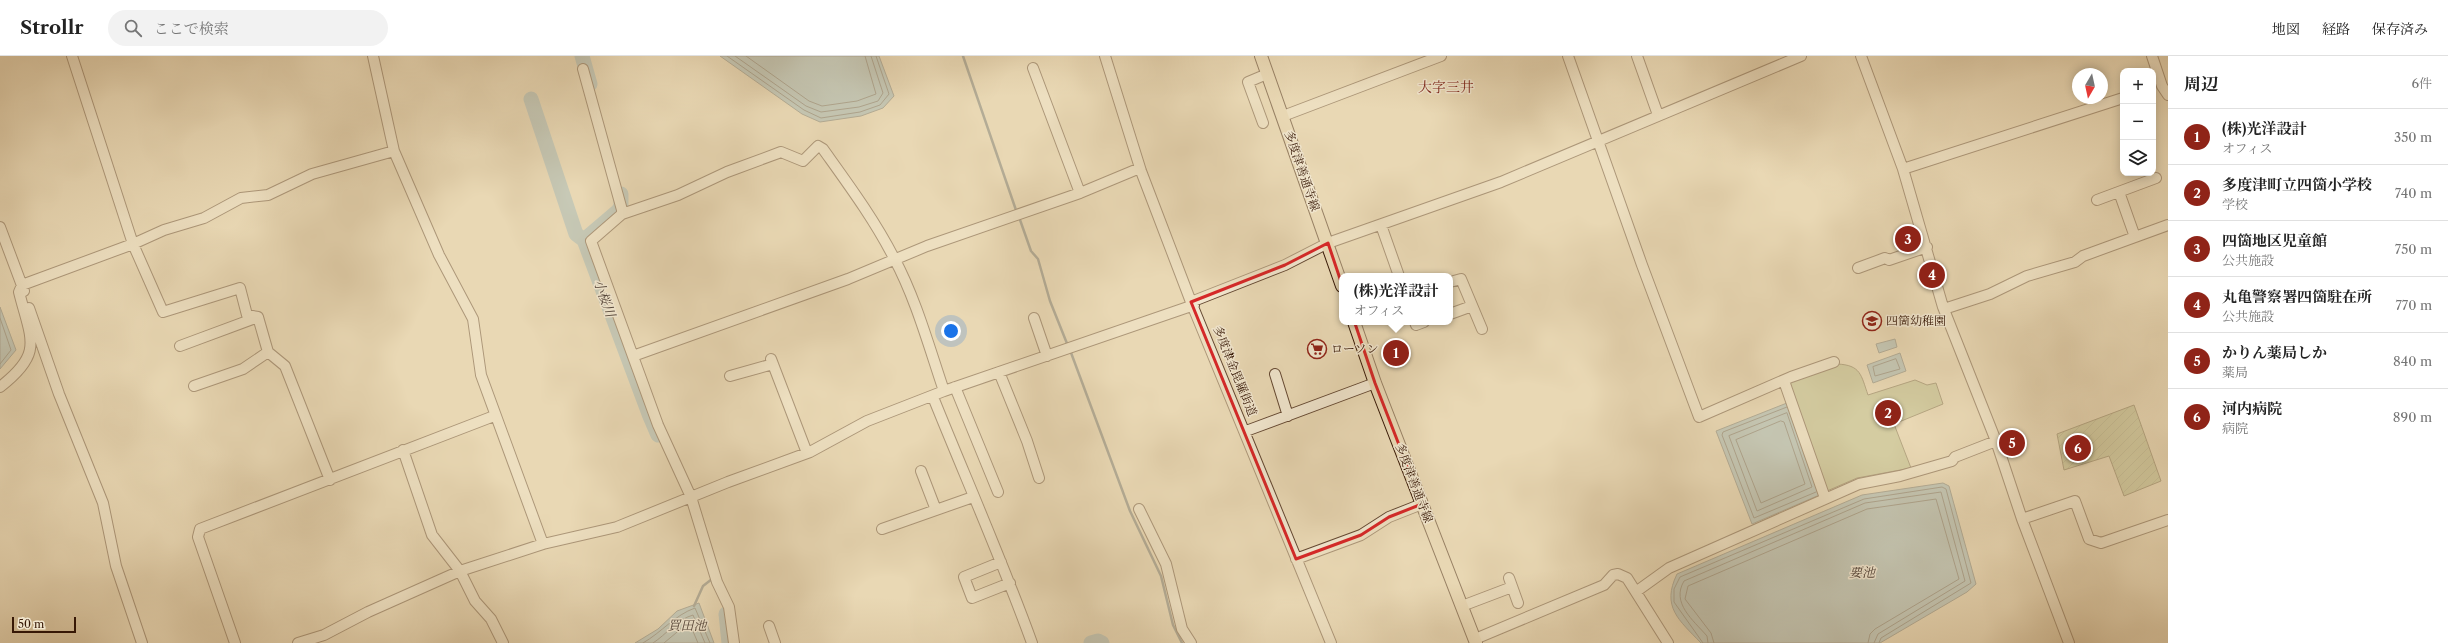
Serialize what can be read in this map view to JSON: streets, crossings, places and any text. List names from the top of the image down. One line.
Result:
{"streets":{"main road":["多度津善通寺線"],"street":["多度津金毘羅街道"]},"districts":["大字三井"],"water":["小桜川","要池","買田池"],"places":{"school or university":["四箇幼稚園"],"supermarket":["ローソン"]},"scale_bar":"50 m","north":"bottom","page":{"header":"Strollr","search":"ここで検索","nav":["地図","経路","保存済み"],"heading":["周辺","6件"],"map_buttons":["+","−"],"list":[{"mark":"1","name":"(株)光洋設計","note":"オフィス","value":"350 m"},{"mark":"2","name":"多度津町立四箇小学校","note":"学校","value":"740 m"},{"mark":"3","name":"四箇地区児童館","note":"公共施設","value":"750 m"},{"mark":"4","name":"丸亀警察署四箇駐在所","note":"公共施設","value":"770 m"},{"mark":"5","name":"かりん薬局しか","note":"薬局","value":"840 m"},{"mark":"6","name":"河内病院","note":"病院","value":"890 m"}],"pins":["3","4","1","2","5","6"],"popup":["(株)光洋設計","オフィス"],"scale":"50 m"}}
